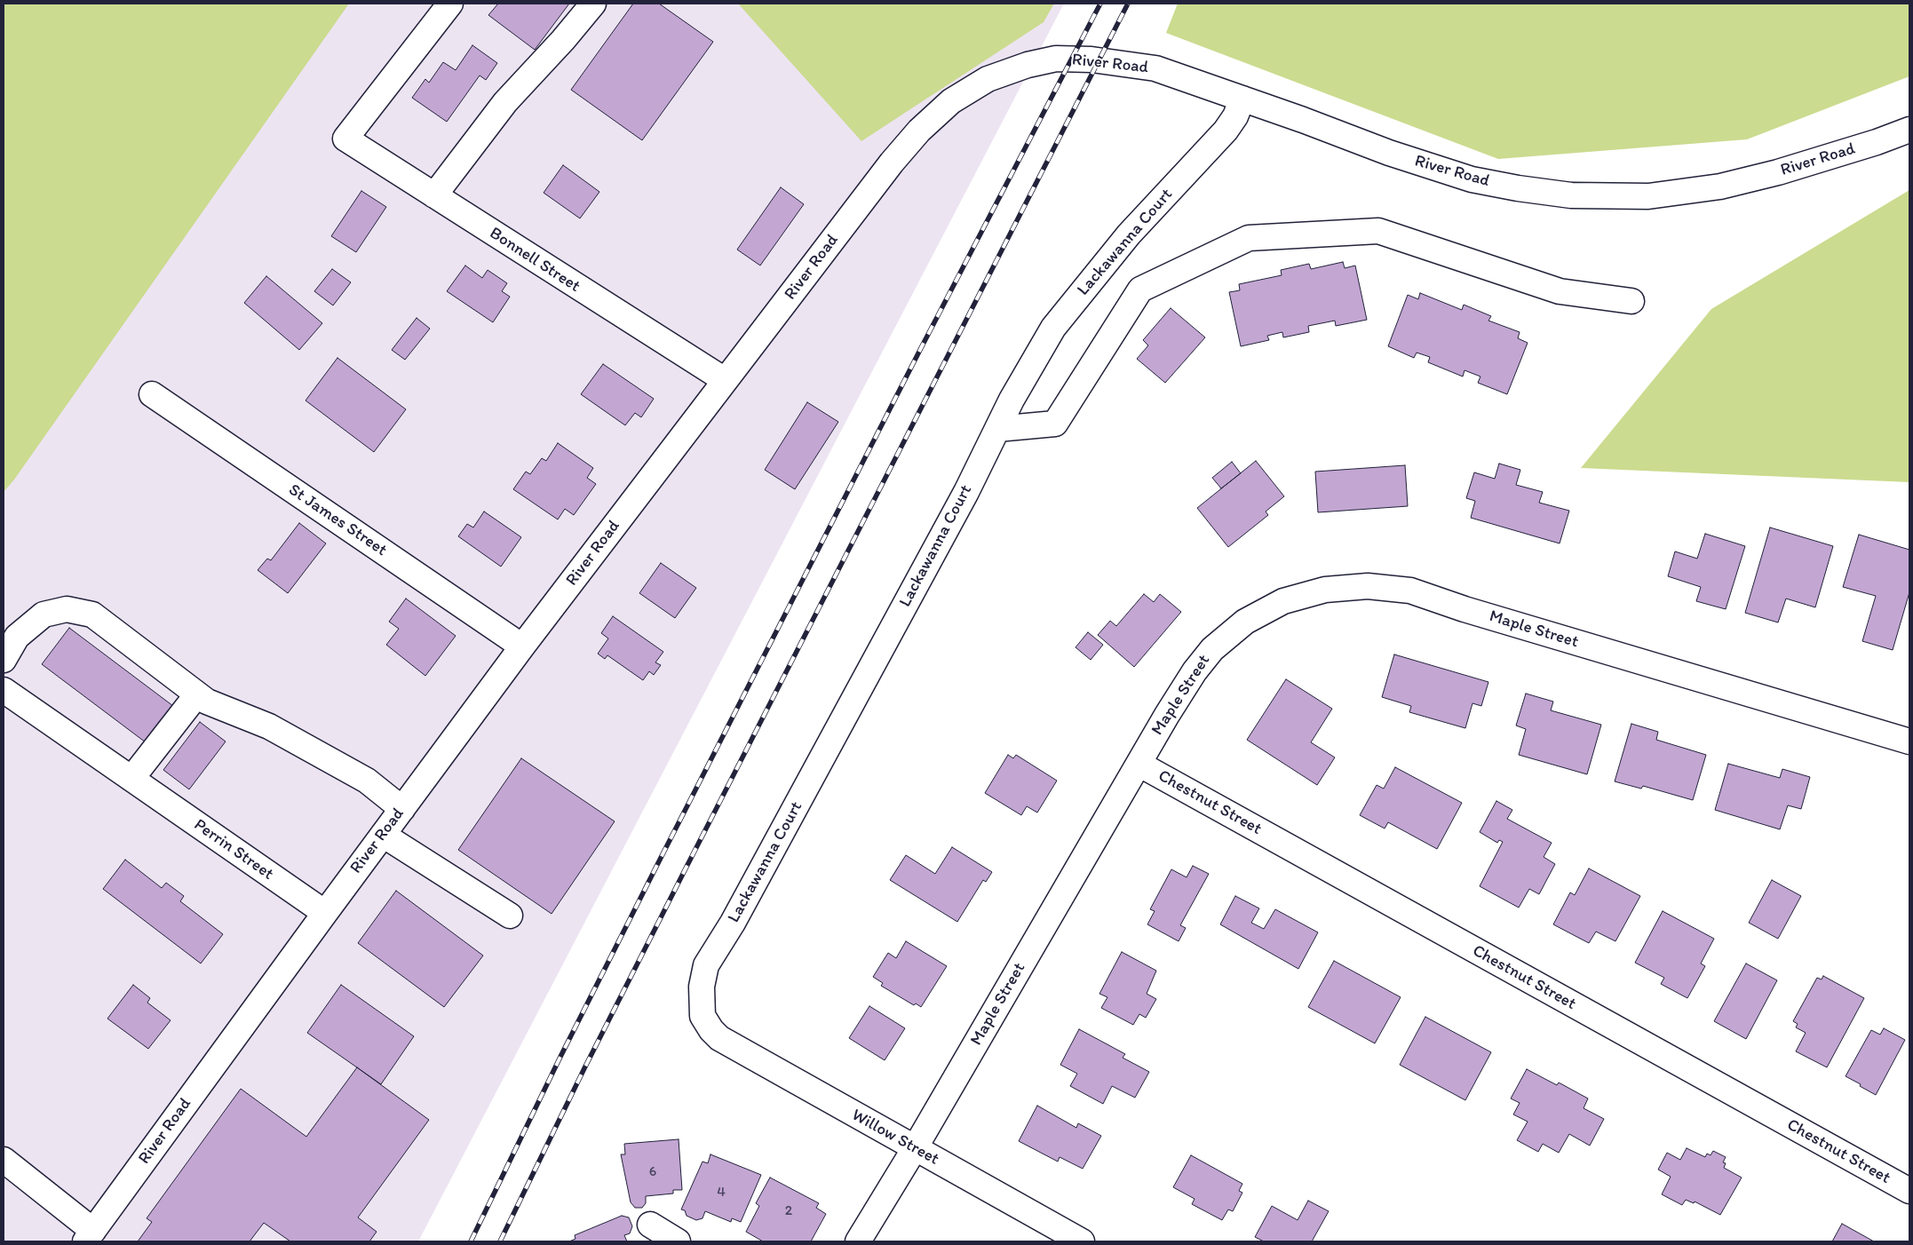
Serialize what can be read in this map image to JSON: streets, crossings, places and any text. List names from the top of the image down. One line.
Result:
{"streets":{"street":["River Road","Lackawanna Court","Bonnell Street","St James Street","Maple Street","Chestnut Street","Perrin Street","Willow Street"]},"crossings":[["River Road","Lackawanna Court"],["River Road","Bonnell Street"],["River Road","St James Street"],["River Road","Perrin Street"],["Lackawanna Court","Willow Street"],["Maple Street","Chestnut Street"],["Maple Street","Willow Street"]],"house_numbers":["6","4","2"]}
